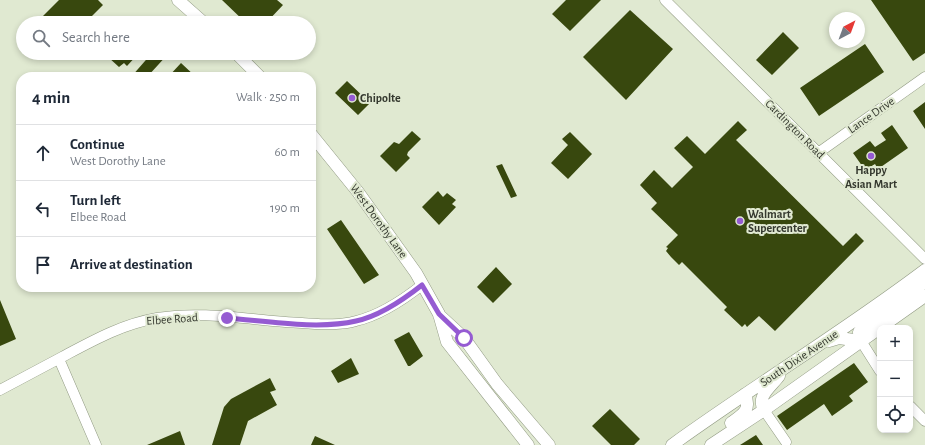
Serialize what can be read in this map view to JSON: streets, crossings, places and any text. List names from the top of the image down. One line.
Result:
{"streets":{"main road":["West Dorothy Lane","South Dixie Avenue"],"street":["Lance Drive","Cardington Road","Elbee Road"]},"crossings":[["Lance Drive","Cardington Road"],["West Dorothy Lane","Elbee Road"]],"places":["Chipolte","Happy Asian Mart","Walmart Supercenter"],"north":"top right","page":{"search":"Search here","heading":["4 min","Walk · 250 m"],"list":[["Continue","West Dorothy Lane","60 m"],["Turn left","Elbee Road","190 m"],"Arrive at destination"],"map_buttons":["+","−"]}}
